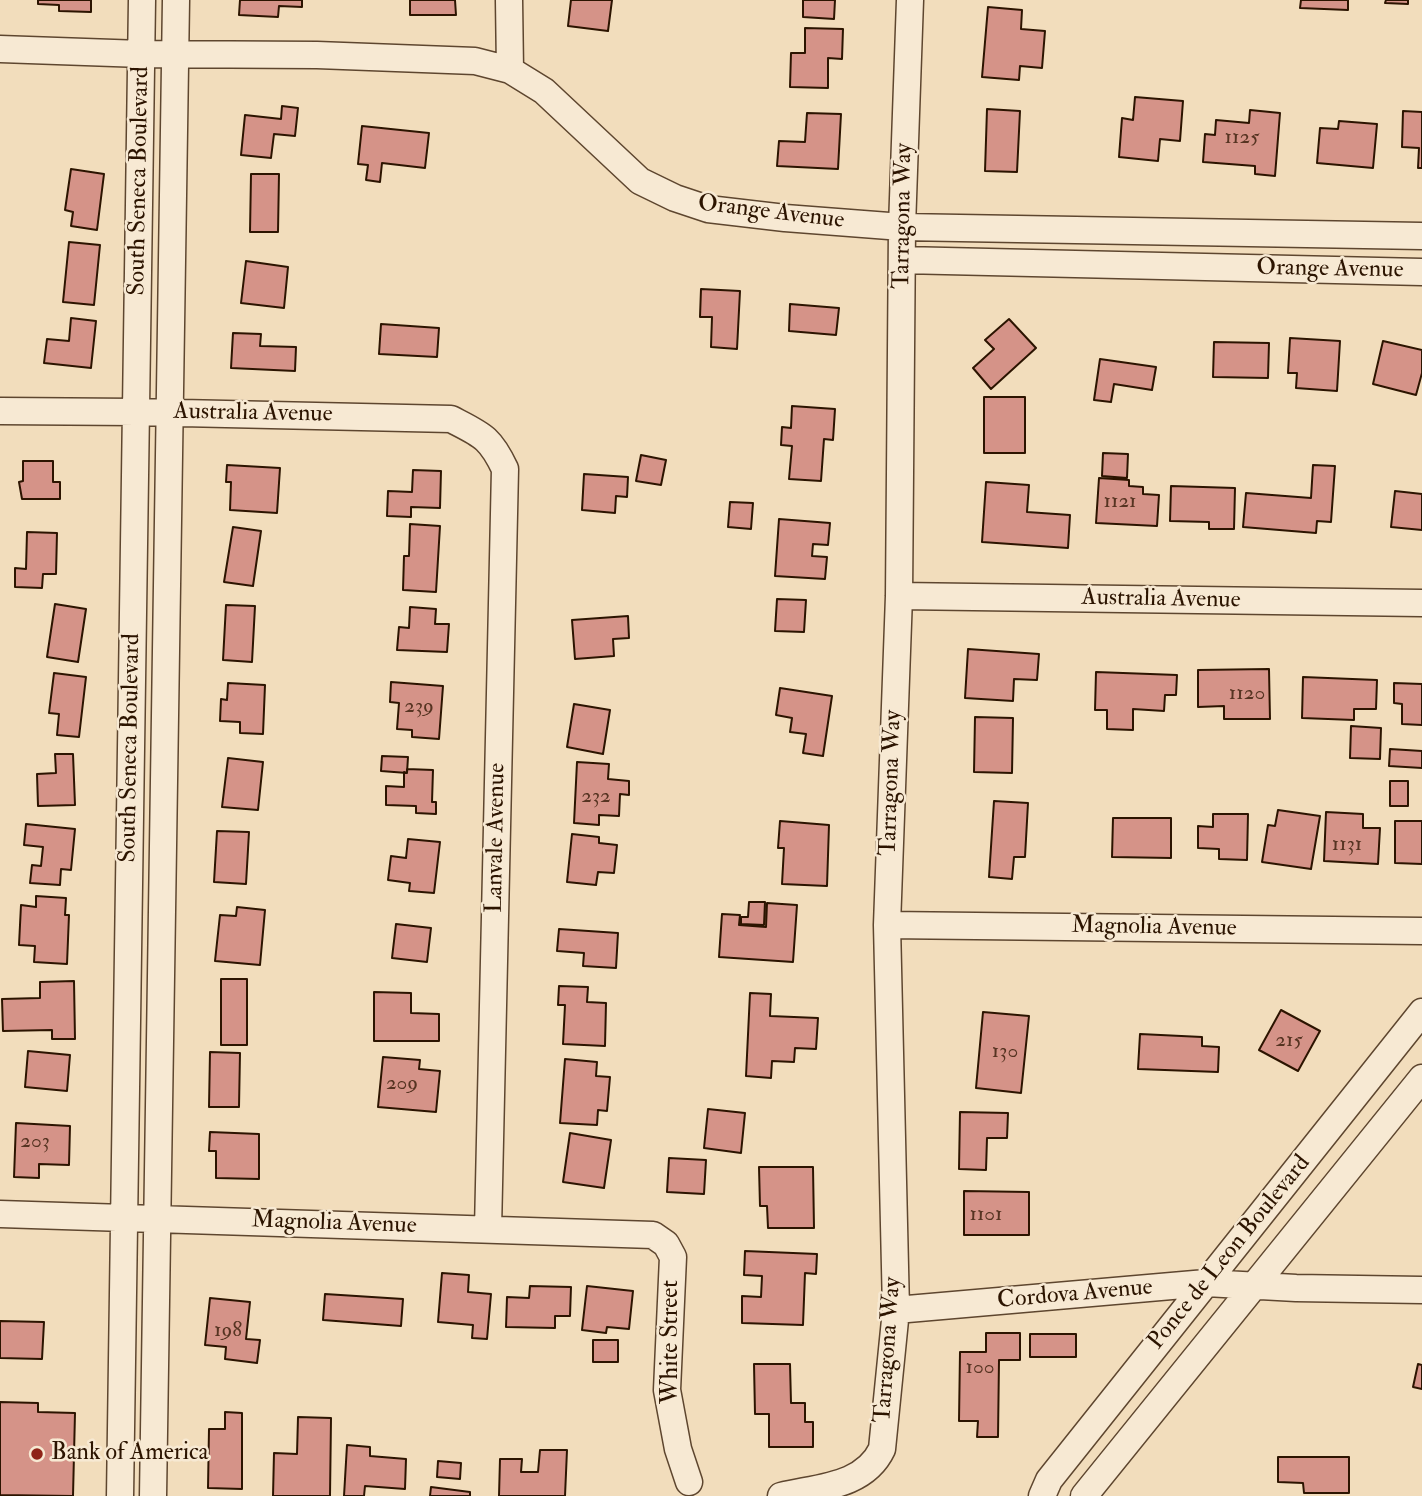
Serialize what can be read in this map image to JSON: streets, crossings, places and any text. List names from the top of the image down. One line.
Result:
{"streets":{"street":["South Seneca Boulevard","Orange Avenue","Tarragona Way","Australia Avenue","Lanvale Avenue","Magnolia Avenue","Ponce de Leon Boulevard","Cordova Avenue","White Street"]},"crossings":[["South Seneca Boulevard","Orange Avenue"],["South Seneca Boulevard","Australia Avenue"],["South Seneca Boulevard","Magnolia Avenue"],["Orange Avenue","Tarragona Way"],["Tarragona Way","Australia Avenue"],["Tarragona Way","Magnolia Avenue"],["Tarragona Way","Cordova Avenue"],["Australia Avenue","Lanvale Avenue"],["Lanvale Avenue","Magnolia Avenue"],["Magnolia Avenue","White Street"],["Ponce de Leon Boulevard","Cordova Avenue"]],"places":["Bank of America"],"house_numbers":["1125","1121","1120","239","232","1131","215","130","209","203","1101","198","100"]}
